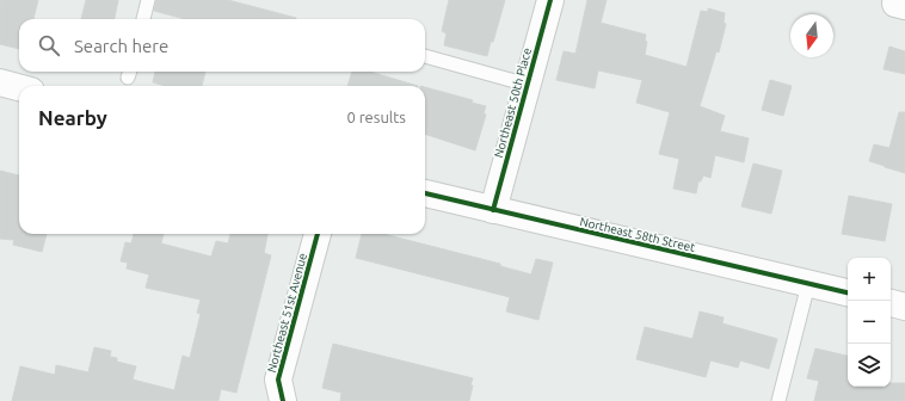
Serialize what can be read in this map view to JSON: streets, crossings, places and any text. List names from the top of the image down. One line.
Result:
{"streets":{"street":["Northeast 50th Place","Northeast 58th Street","Northeast 51st Avenue"]},"crossings":[["Northeast 50th Place","Northeast 58th Street"]],"north":"bottom","page":{"search":"Search here","heading":["Nearby","0 results"],"map_buttons":["+","−"]}}
